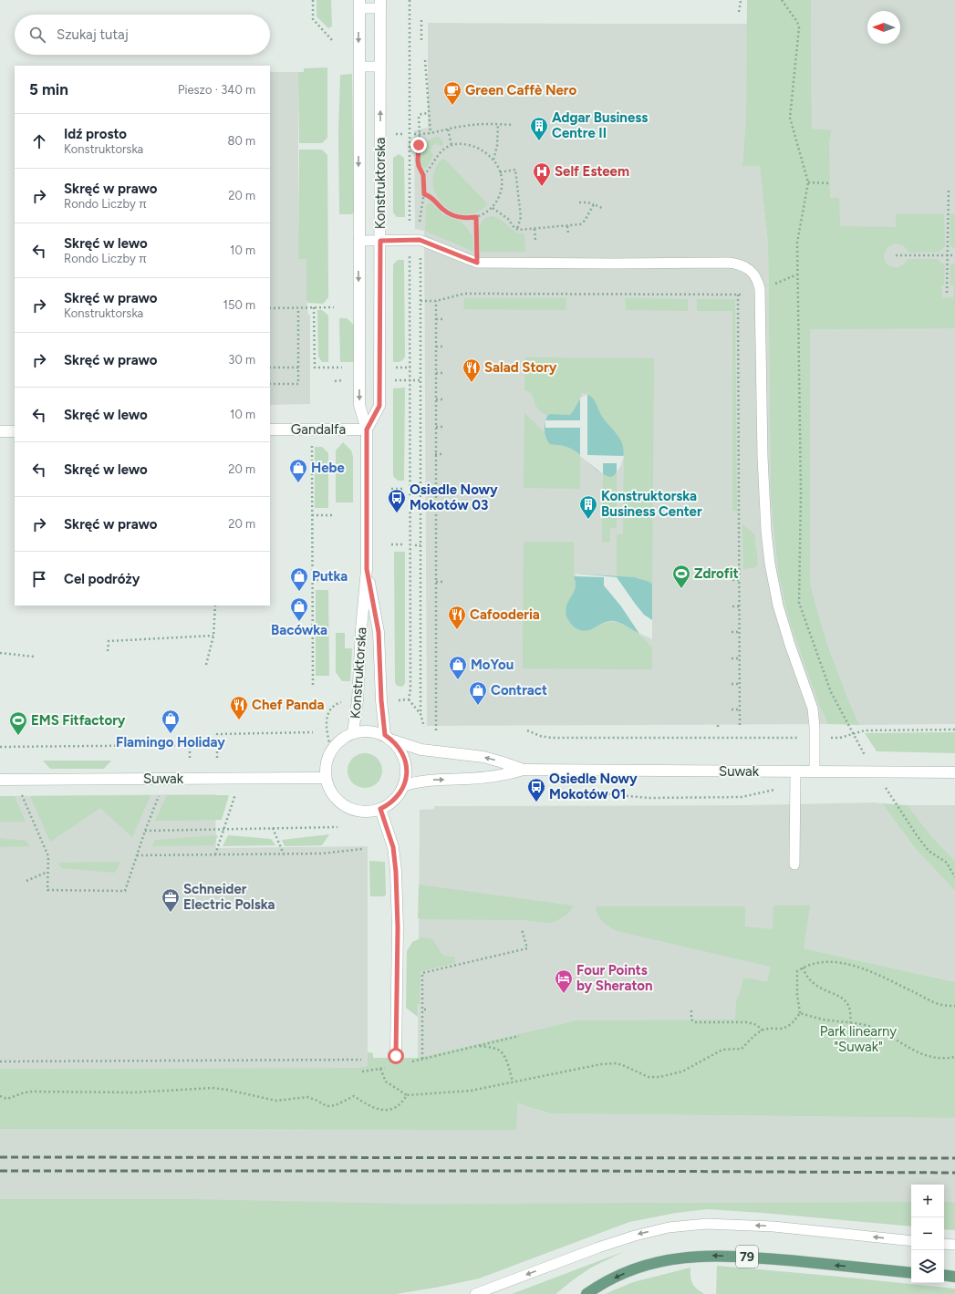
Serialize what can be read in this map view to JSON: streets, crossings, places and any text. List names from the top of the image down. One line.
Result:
{"streets":{"main road":["79"],"street":["Konstruktorska","Gandalfa","Suwak"]},"crossings":[["Konstruktorska","Gandalfa"],["Konstruktorska","Suwak"]],"parks":["Park linearny \"Suwak\""],"places":{"cafe":["Green Caffè Nero"],"building":["Adgar Business Centre II","Konstruktorska Business Center"],"hospital":["Self Esteem"],"restaurant":["Salad Story","Cafooderia","Chef Panda"],"shop":["Hebe","Putka","Bacówka","MoYou","Contract","Flamingo Holiday"],"bus stop":["Osiedle Nowy Mokotów 03","Osiedle Nowy Mokotów 01"],"sports":["Zdrofit","EMS Fitfactory"],"office":["Schneider Electric Polska"],"hotel":["Four Points by Sheraton"]},"north":"left","page":{"search":"Szukaj tutaj","heading":["5 min","Pieszo · 340 m"],"list":[["Idź prosto","Konstruktorska","80 m"],["Skręć w prawo","Rondo Liczby π","20 m"],["Skręć w lewo","Rondo Liczby π","10 m"],["Skręć w prawo","Konstruktorska","150 m"],["Skręć w prawo","30 m"],["Skręć w lewo","10 m"],["Skręć w lewo","20 m"],["Skręć w prawo","20 m"],"Cel podróży"],"map_buttons":["+","−"]}}
